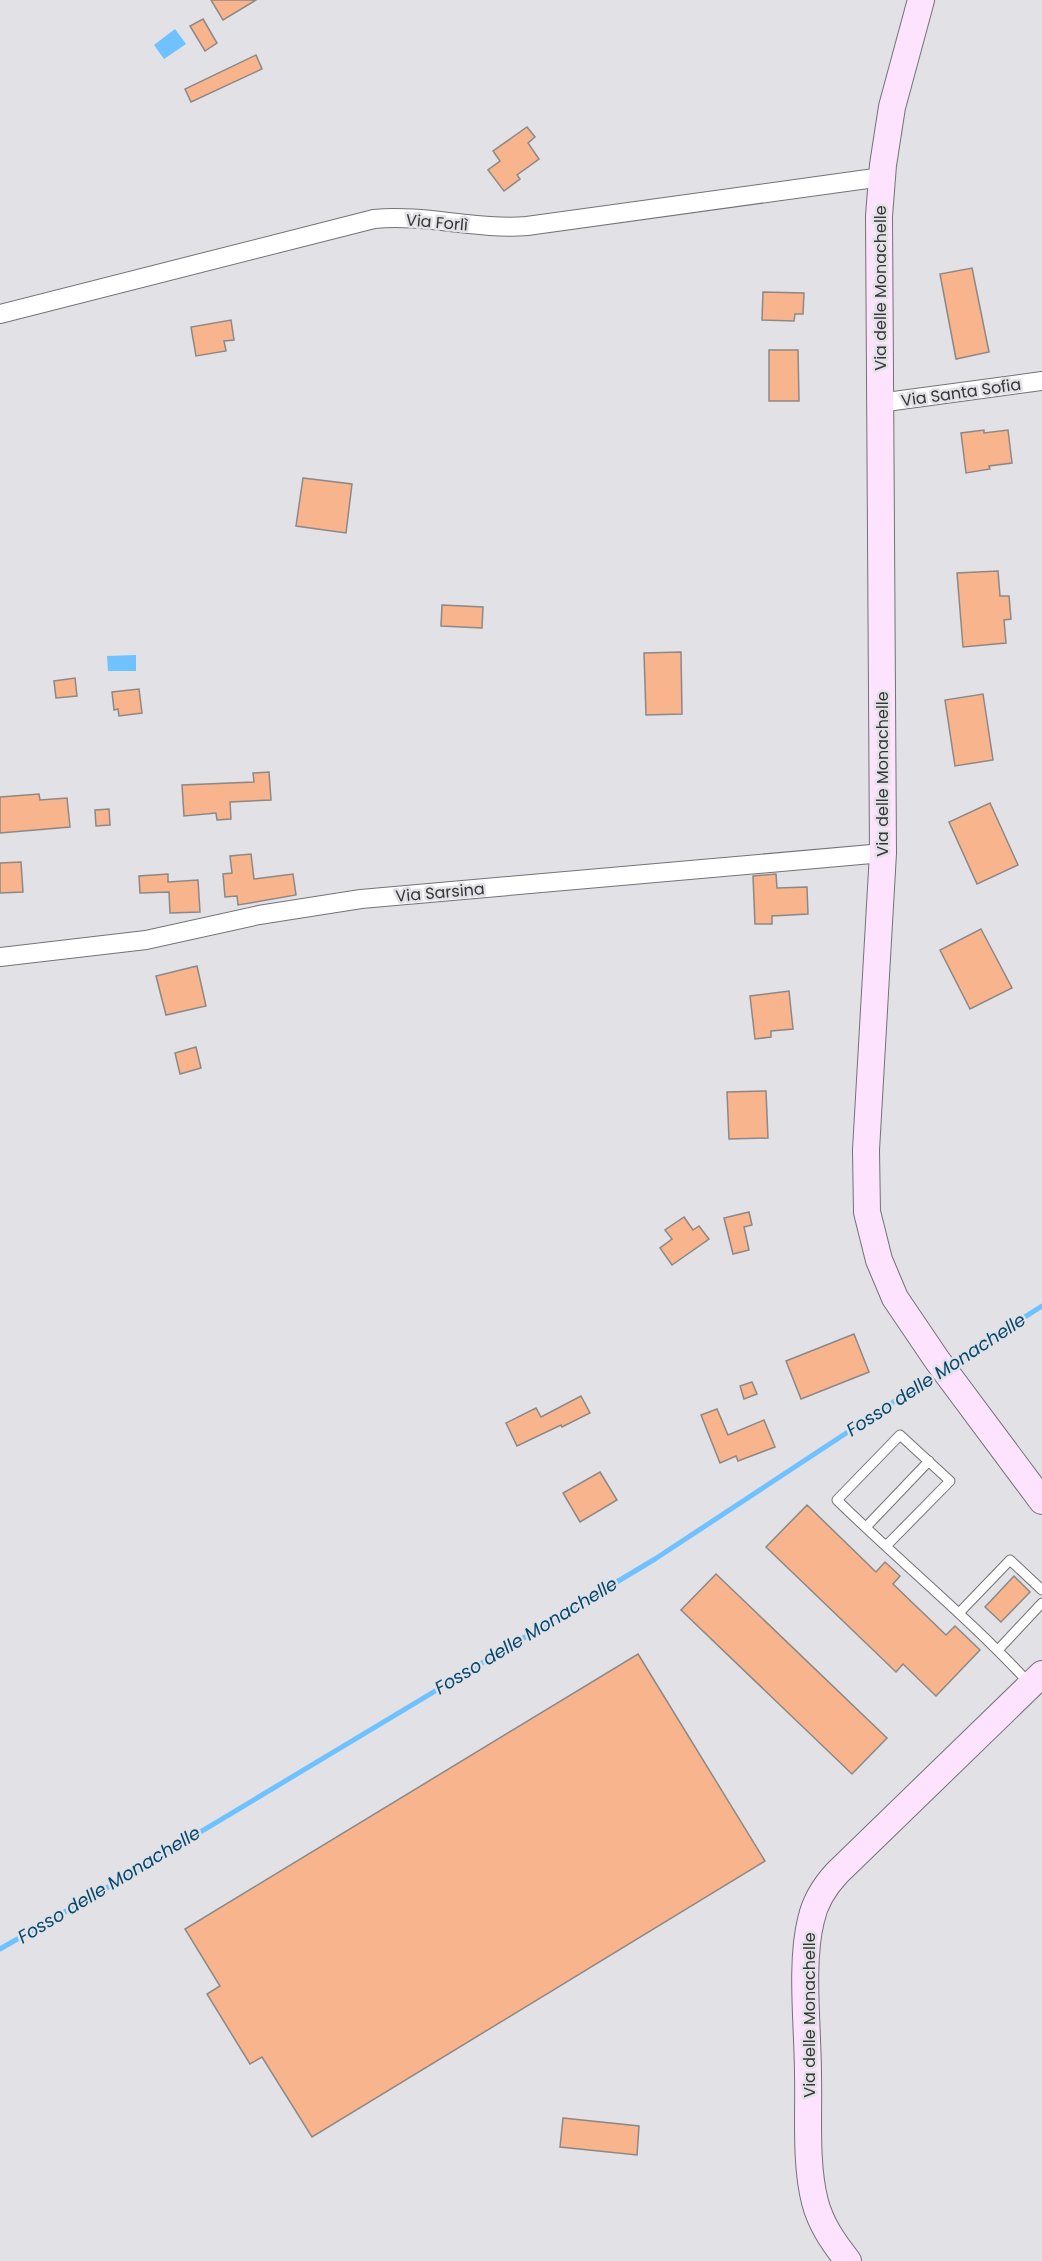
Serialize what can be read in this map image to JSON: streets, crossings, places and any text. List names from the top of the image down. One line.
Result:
{"streets":{"street":["Via Forlì","Via delle Monachelle","Via Santa Sofia","Via Sarsina"]},"crossings":[["Via Forlì","Via delle Monachelle"],["Via delle Monachelle","Via Santa Sofia"],["Via delle Monachelle","Via Sarsina"]],"water":["Fosso delle Monachelle"]}
